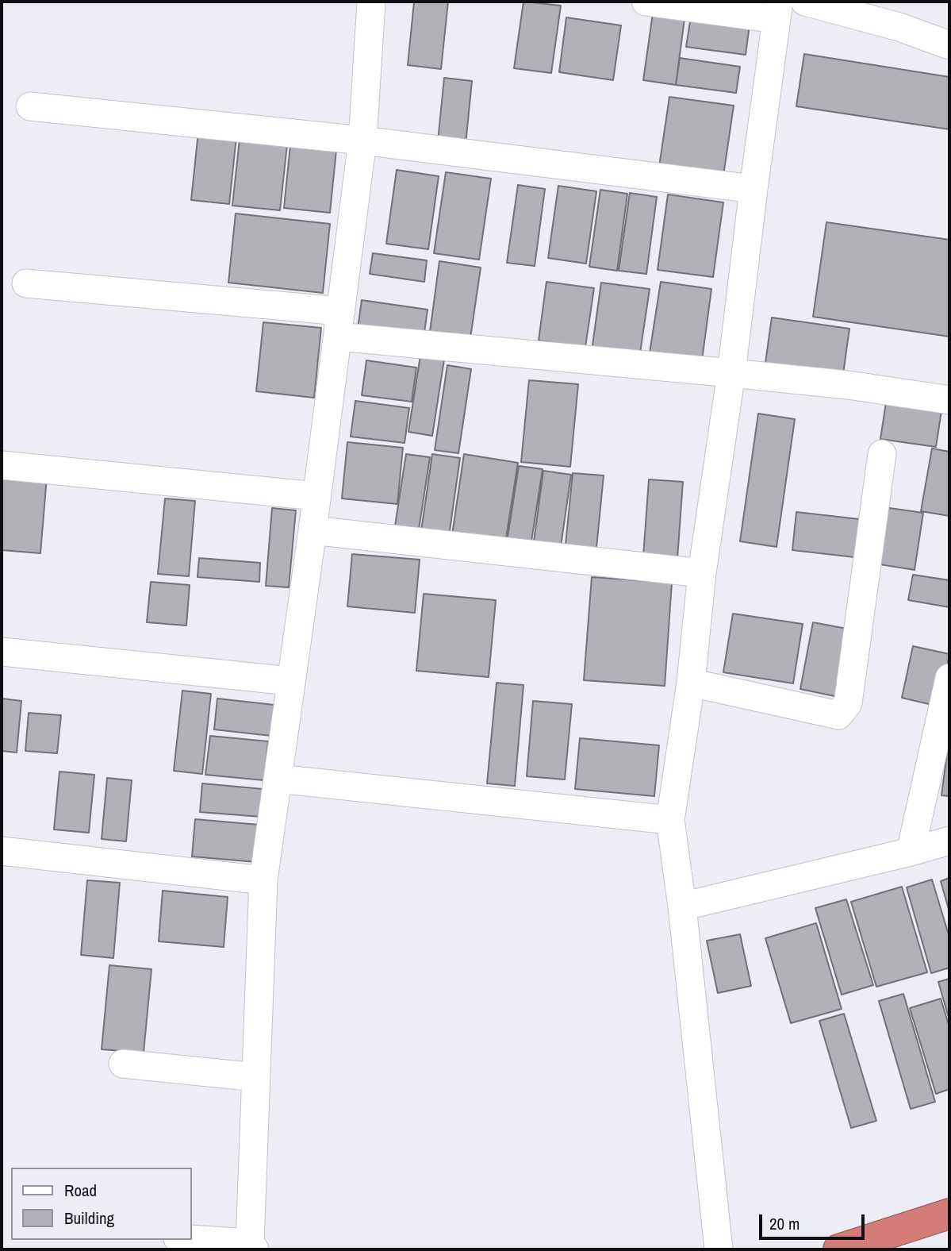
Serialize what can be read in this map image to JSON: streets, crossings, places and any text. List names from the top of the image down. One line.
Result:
{"legend":["Road","Building"],"scale_bar":"20 m"}
